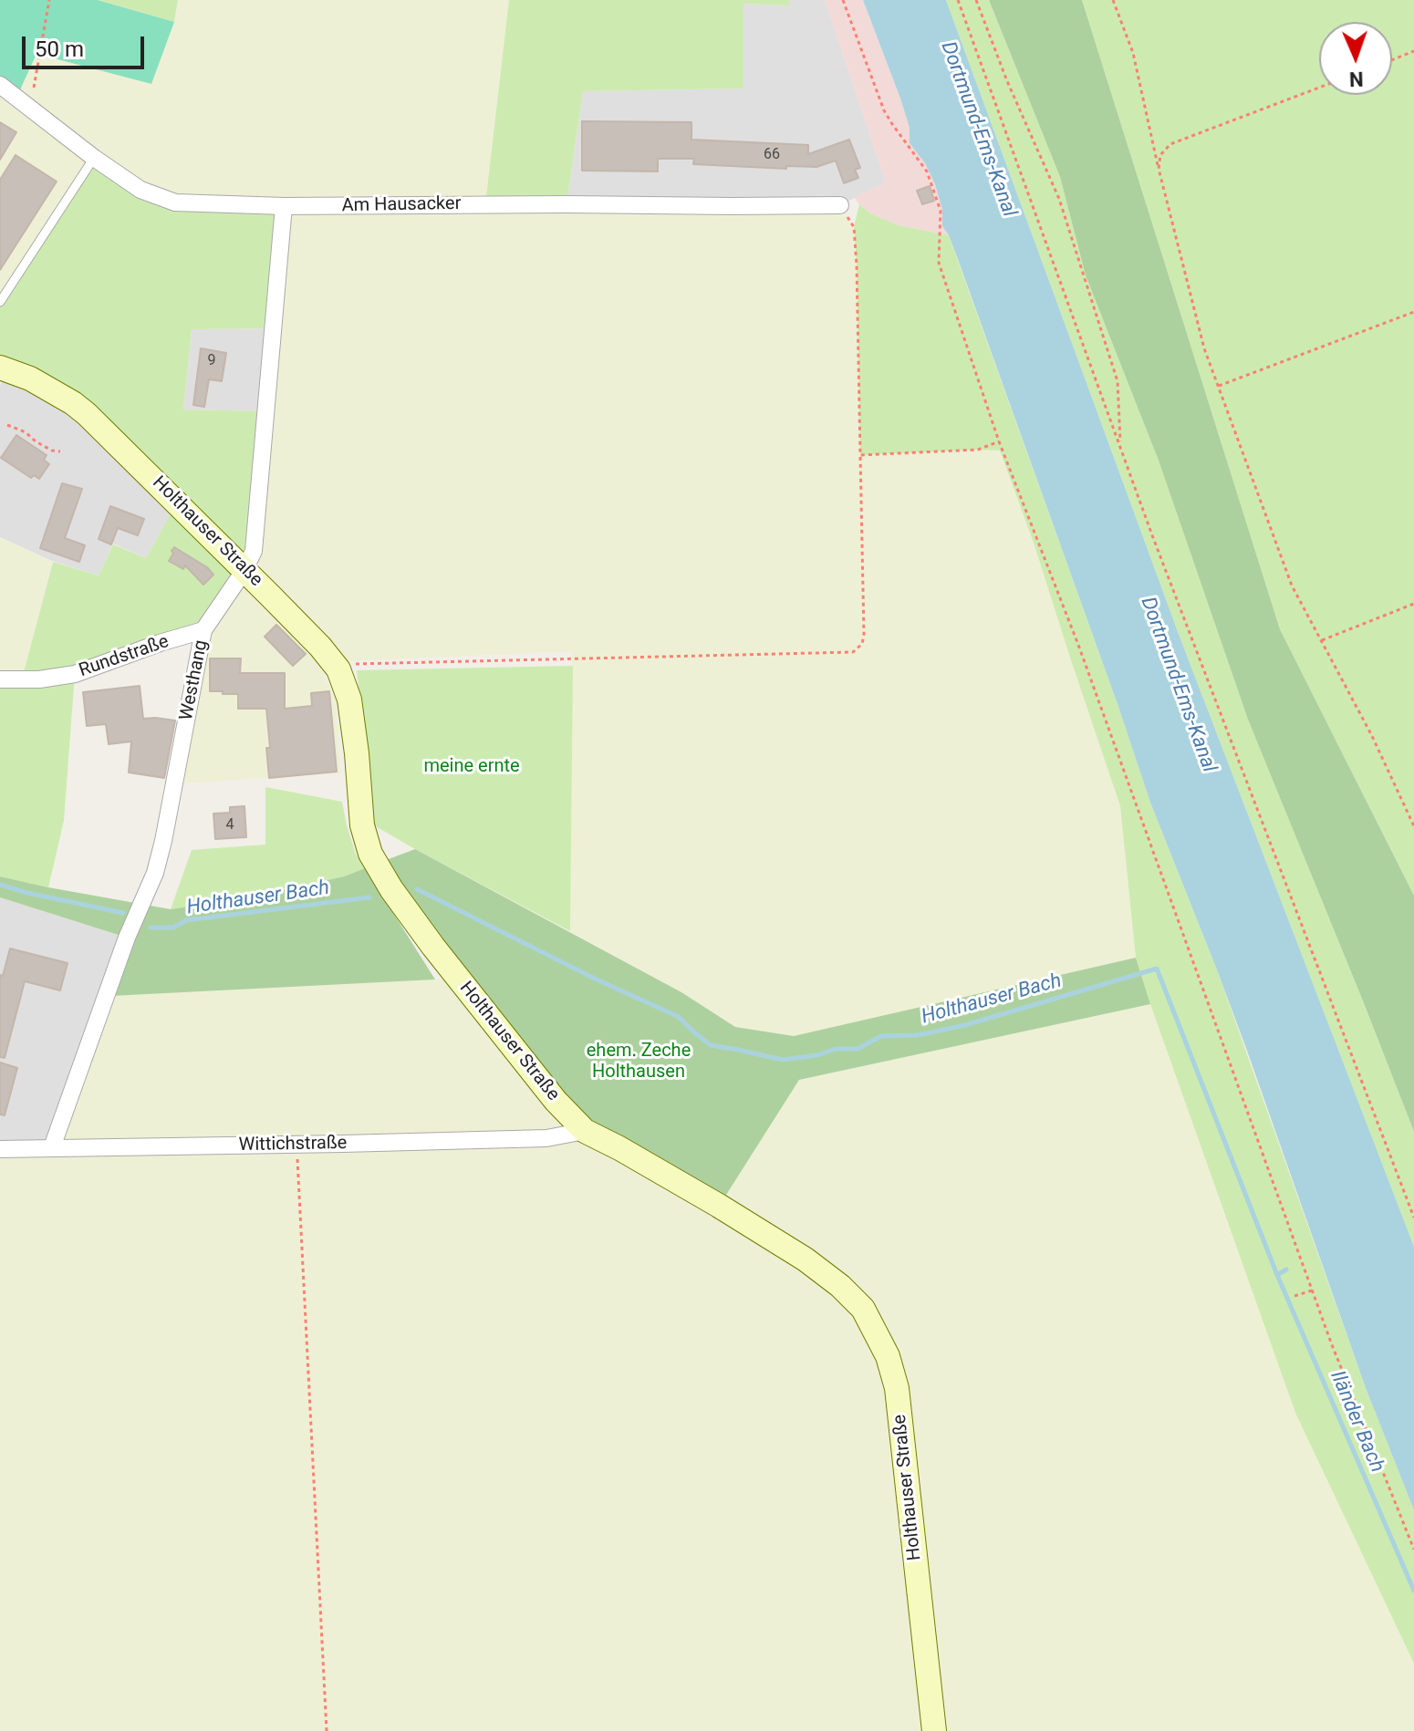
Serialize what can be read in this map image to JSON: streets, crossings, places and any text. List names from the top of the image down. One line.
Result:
{"streets":{"street":["Am Hausacker","Holthauser Straße","Rundstraße","Westhang","Wittichstraße"]},"crossings":[["Am Hausacker","Westhang"],["Holthauser Straße","Westhang"],["Holthauser Straße","Wittichstraße"],["Rundstraße","Westhang"],["Westhang","Wittichstraße"]],"water":["Dortmund-Ems-Kanal","Holthauser Bach","Iländer Bach"],"parks":["meine ernte","ehem. Zeche Holthausen"],"house_numbers":["66","9","4"],"scale_bar":"50 m","north":"bottom"}
